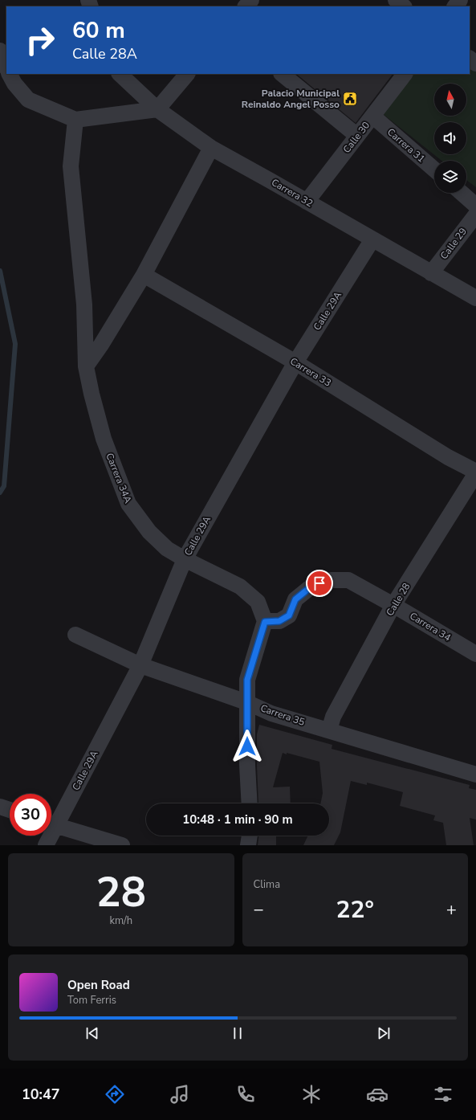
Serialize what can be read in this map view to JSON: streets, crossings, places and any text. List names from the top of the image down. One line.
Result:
{"streets":{"street":["Calle 30","Carrera 31","Carrera 32","Calle 29","Calle 29A","Carrera 33","Carrera 34A","Calle 28","Carrera 34","Carrera 35"]},"crossings":[["Calle 30","Carrera 31"],["Calle 30","Carrera 32"],["Carrera 32","Calle 29"],["Carrera 32","Calle 29A"],["Calle 29A","Carrera 33"],["Calle 29A","Carrera 34A"],["Calle 29A","Carrera 35"],["Carrera 33","Calle 28"],["Carrera 34A","Carrera 34"],["Calle 28","Carrera 34"],["Calle 28","Carrera 35"]],"places":{"public building":["Palacio Municipal Reinaldo Angel Posso"]},"north":"top","page":{"turn":["60 m","Calle 28A"],"limit":"30","trip":"10:48 · 1 min · 90 m","tile":[["28","km/h"],"Clima"],"heat":["−","22°","+"],"song":["Open Road","Tom Ferris"],"tabs":"10:47"}}
